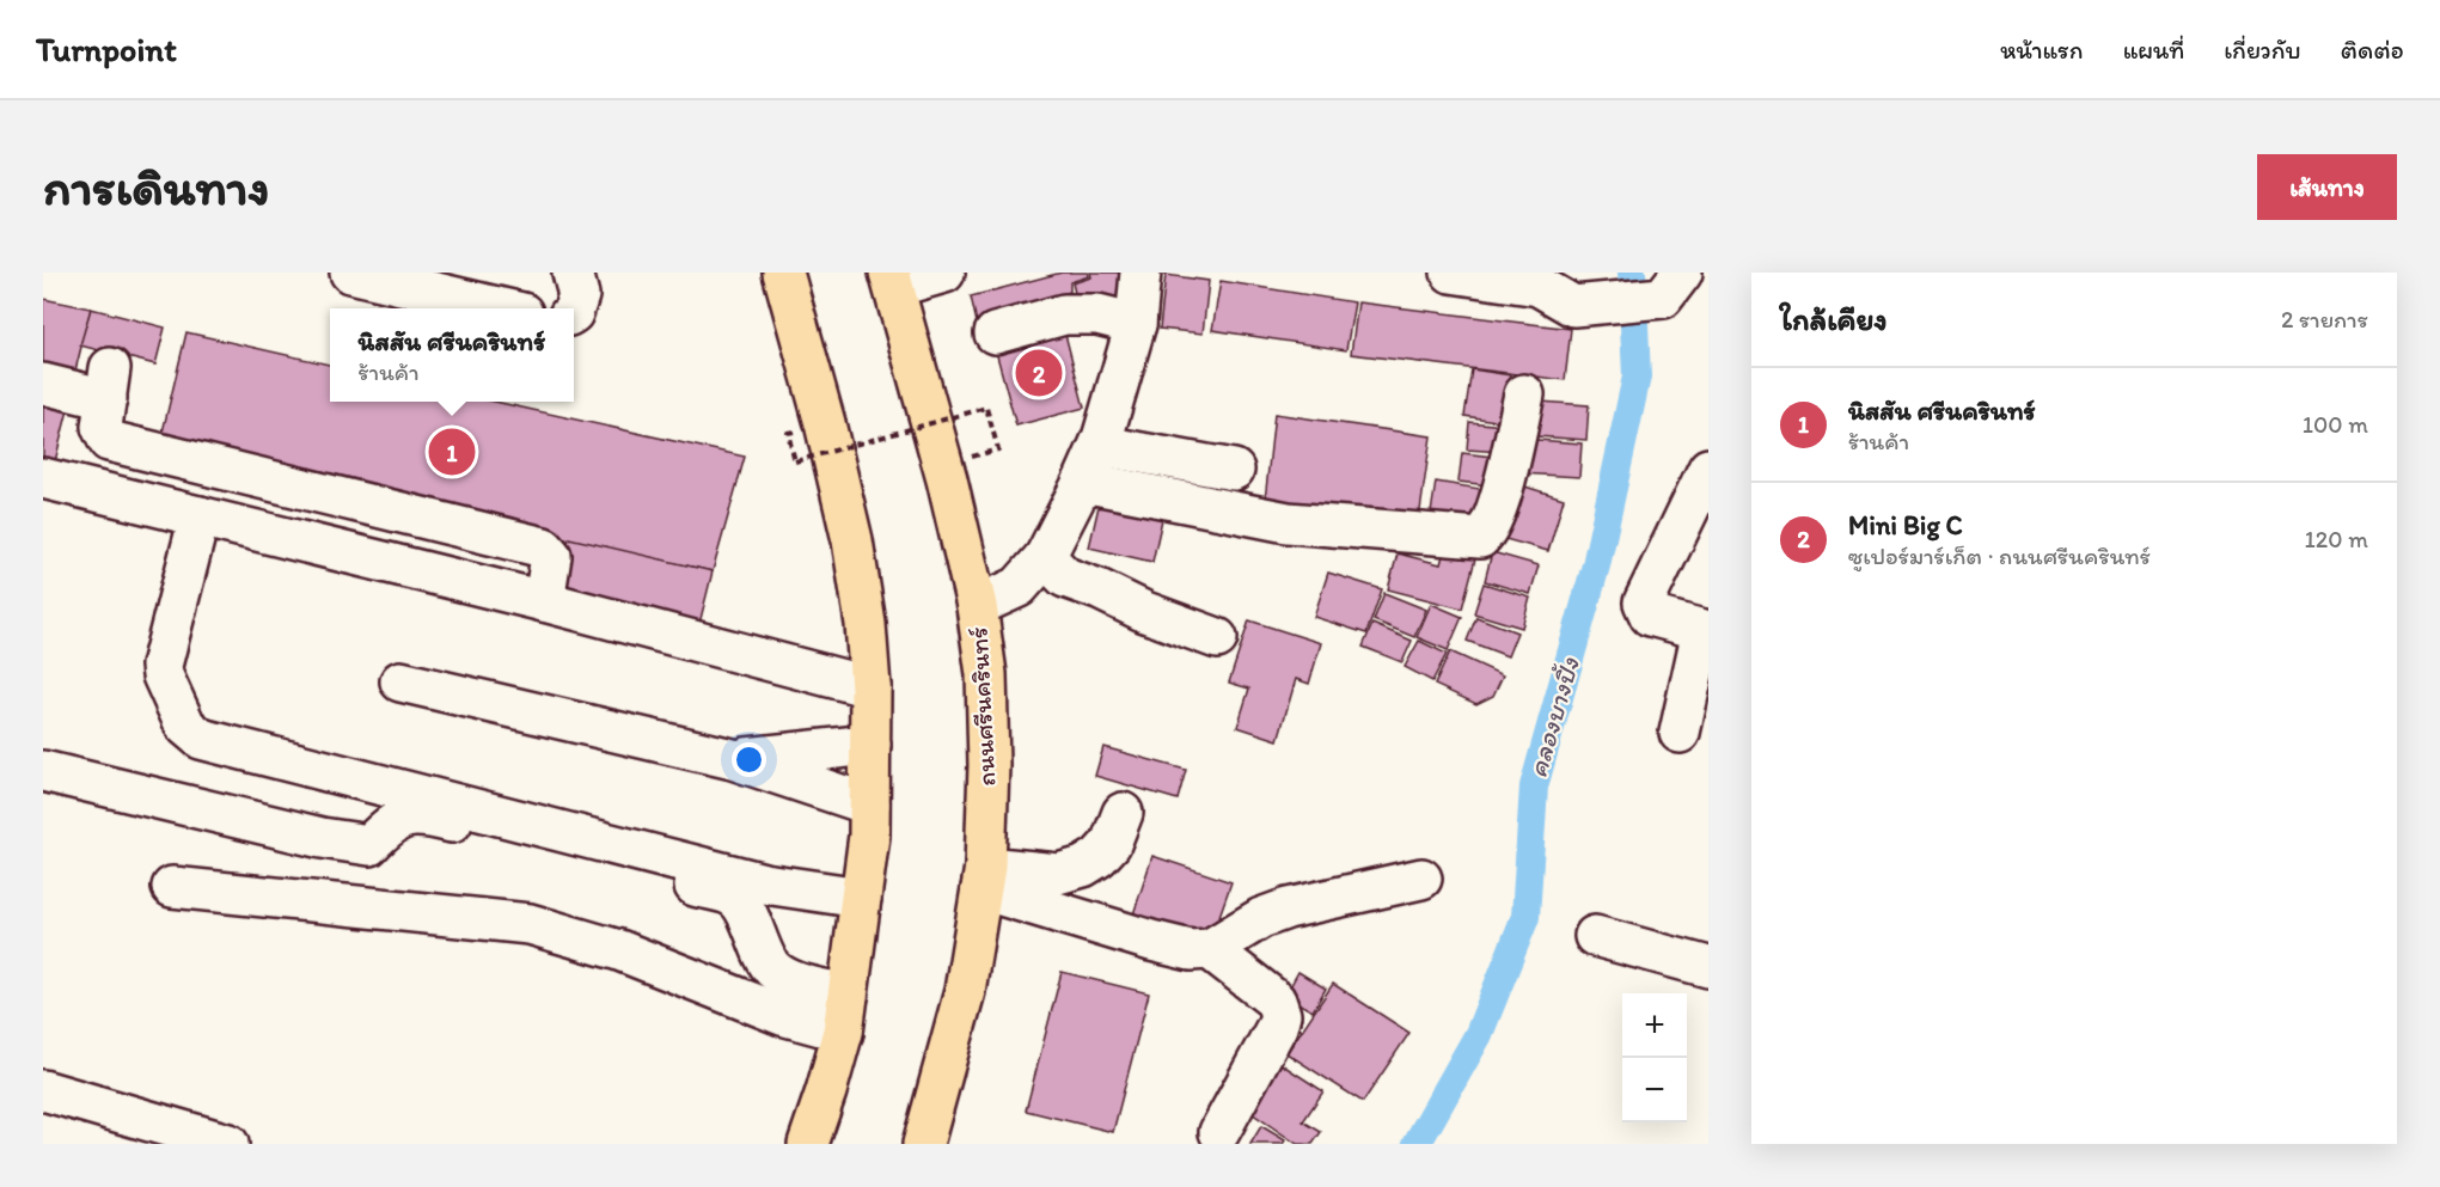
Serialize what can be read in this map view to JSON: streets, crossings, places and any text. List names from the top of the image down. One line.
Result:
{"streets":{"main road":["ถนนศรีนครินทร์"]},"water":["คลองบางปิ้ง"],"page":{"header":"Turnpoint","nav":["หน้าแรก","แผนที่","เกี่ยวกับ","ติดต่อ"],"buttons":"เส้นทาง","title":"การเดินทาง","heading":["ใกล้เคียง","2 รายการ"],"popup":["นิสสัน ศรีนครินทร์","ร้านค้า"],"pins":["2","1"],"list":[{"mark":"1","name":"นิสสัน ศรีนครินทร์","note":"ร้านค้า","value":"100 m"},{"mark":"2","name":"Mini Big C","note":"ซูเปอร์มาร์เก็ต · ถนนศรีนครินทร์","value":"120 m"}],"map_buttons":["+","−"]}}
